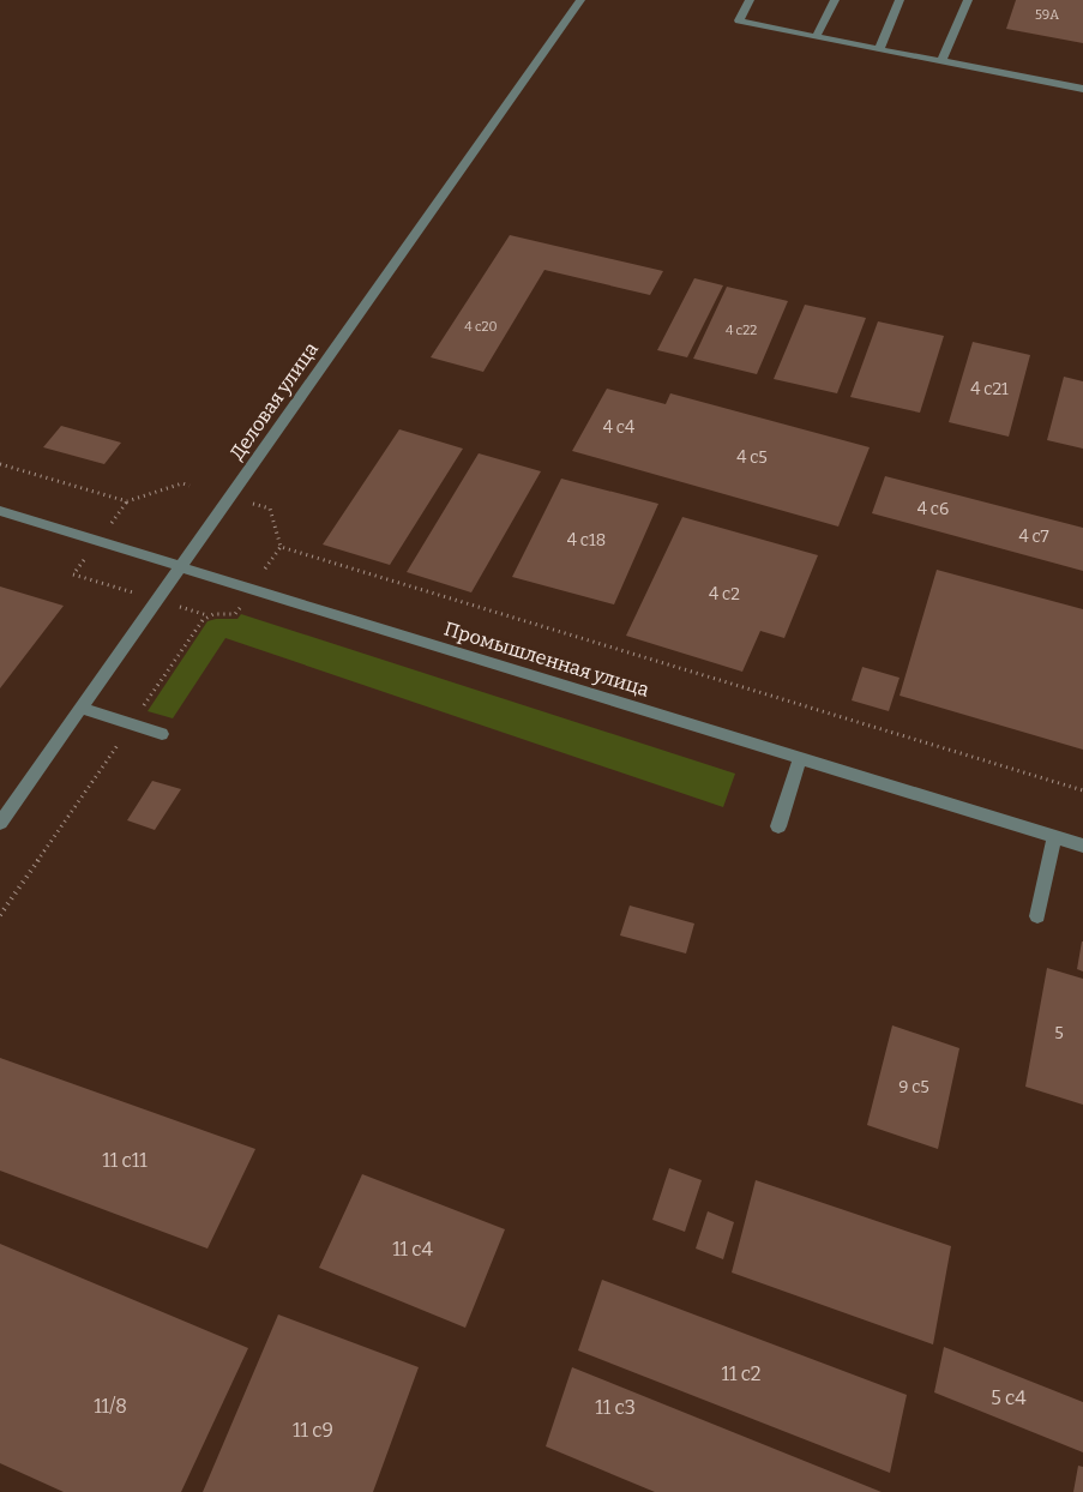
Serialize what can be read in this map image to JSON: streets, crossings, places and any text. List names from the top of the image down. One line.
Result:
{"streets":{"street":["Деловая улица","Промышленная улица"]},"crossings":[["Деловая улица","Промышленная улица"]],"house_numbers":["59А","4 с20","4 с22","4 с21","4 с4","4 с5","4 с6","4 с7","4 с18","4 с2","5","9 с5","11 с11","11 с4","11 с2","5 с4","11/8","11 с3","11 с9"]}
